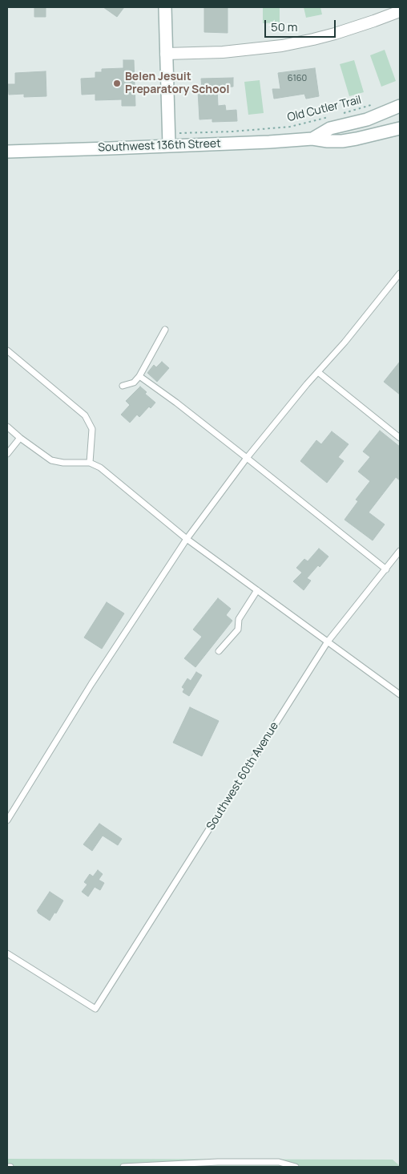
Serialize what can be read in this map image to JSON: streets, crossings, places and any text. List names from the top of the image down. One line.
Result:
{"streets":{"main road":["Southwest 136th Street"],"lane":["Southwest 60th Avenue"],"path":["Old Cutler Trail"]},"places":["Belen Jesuit Preparatory School"],"house_numbers":["6160"],"scale_bar":"50 m"}
